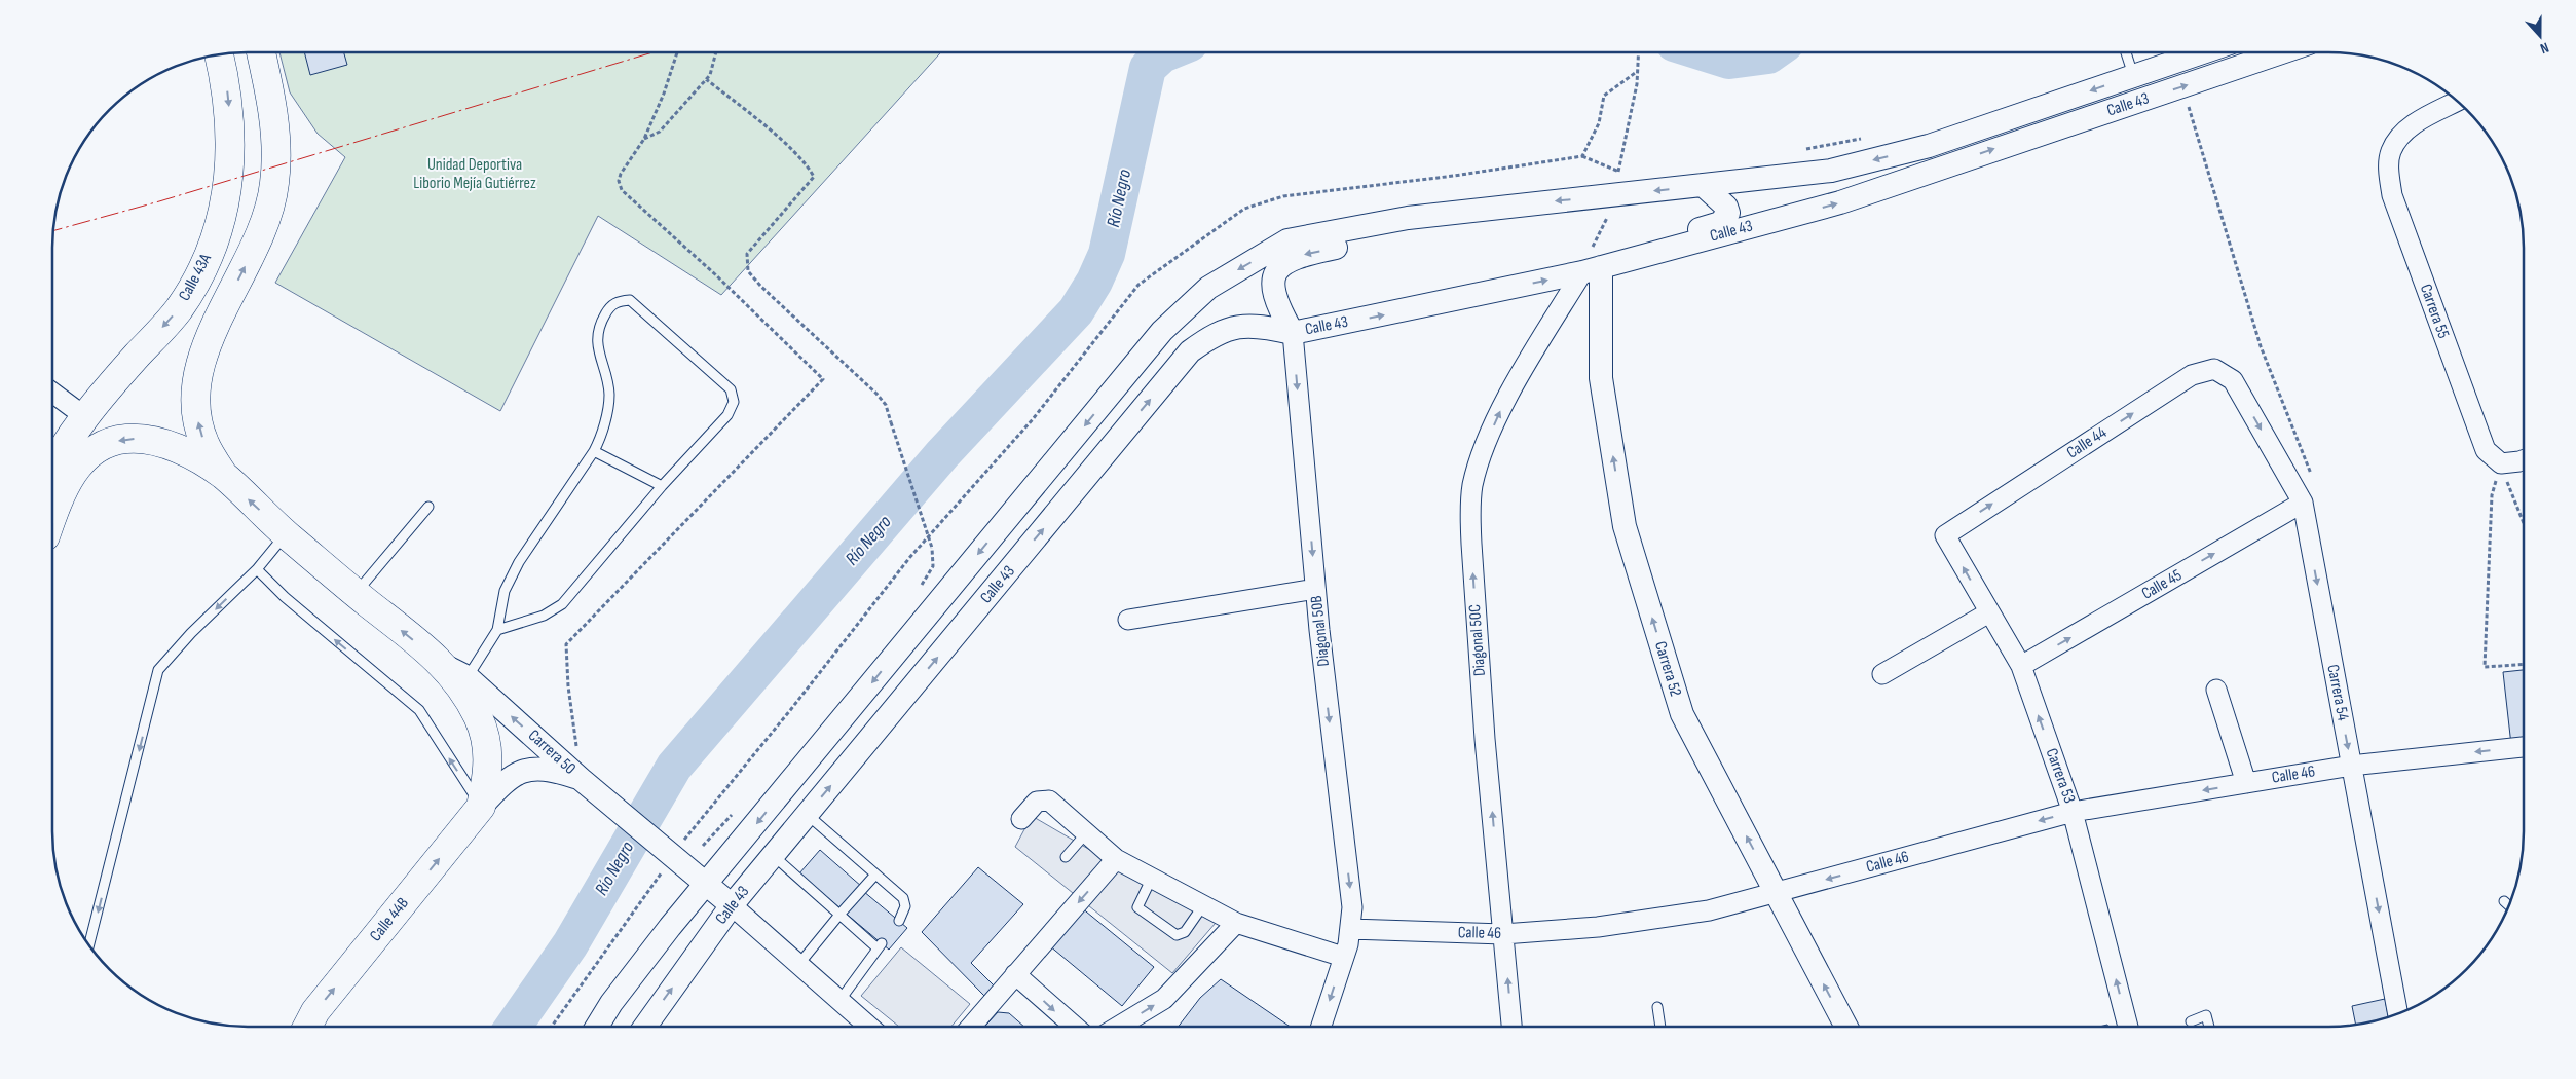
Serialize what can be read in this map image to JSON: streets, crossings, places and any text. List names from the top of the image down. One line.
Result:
{"streets":{"main road":["Calle 43A","Carrera 50","Calle 44B"],"street":["Calle 43","Carrera 55","Calle 44","Calle 45","Diagonal 50B","Diagonal 50C","Carrera 52","Carrera 54","Calle 46","Carrera 53"]},"crossings":[["Calle 43","Diagonal 50B"],["Calle 43","Diagonal 50C"],["Calle 43","Carrera 52"],["Calle 43","Carrera 50"],["Calle 44","Carrera 54"],["Calle 44","Carrera 53"],["Calle 45","Carrera 54"],["Calle 45","Carrera 53"],["Diagonal 50B","Calle 46"],["Diagonal 50C","Carrera 52"],["Diagonal 50C","Calle 46"],["Carrera 52","Calle 46"],["Carrera 54","Calle 46"],["Carrera 50","Calle 44B"],["Calle 46","Carrera 53"]],"one_way":["Calle 44","Calle 45","Diagonal 50B","Diagonal 50C","Carrera 52","Carrera 54","Carrera 50","Calle 46","Carrera 53","Calle 44B"],"water":["Río Negro"],"parks":["Unidad Deportiva Liborio Mejía Gutiérrez"],"north":"bottom"}
